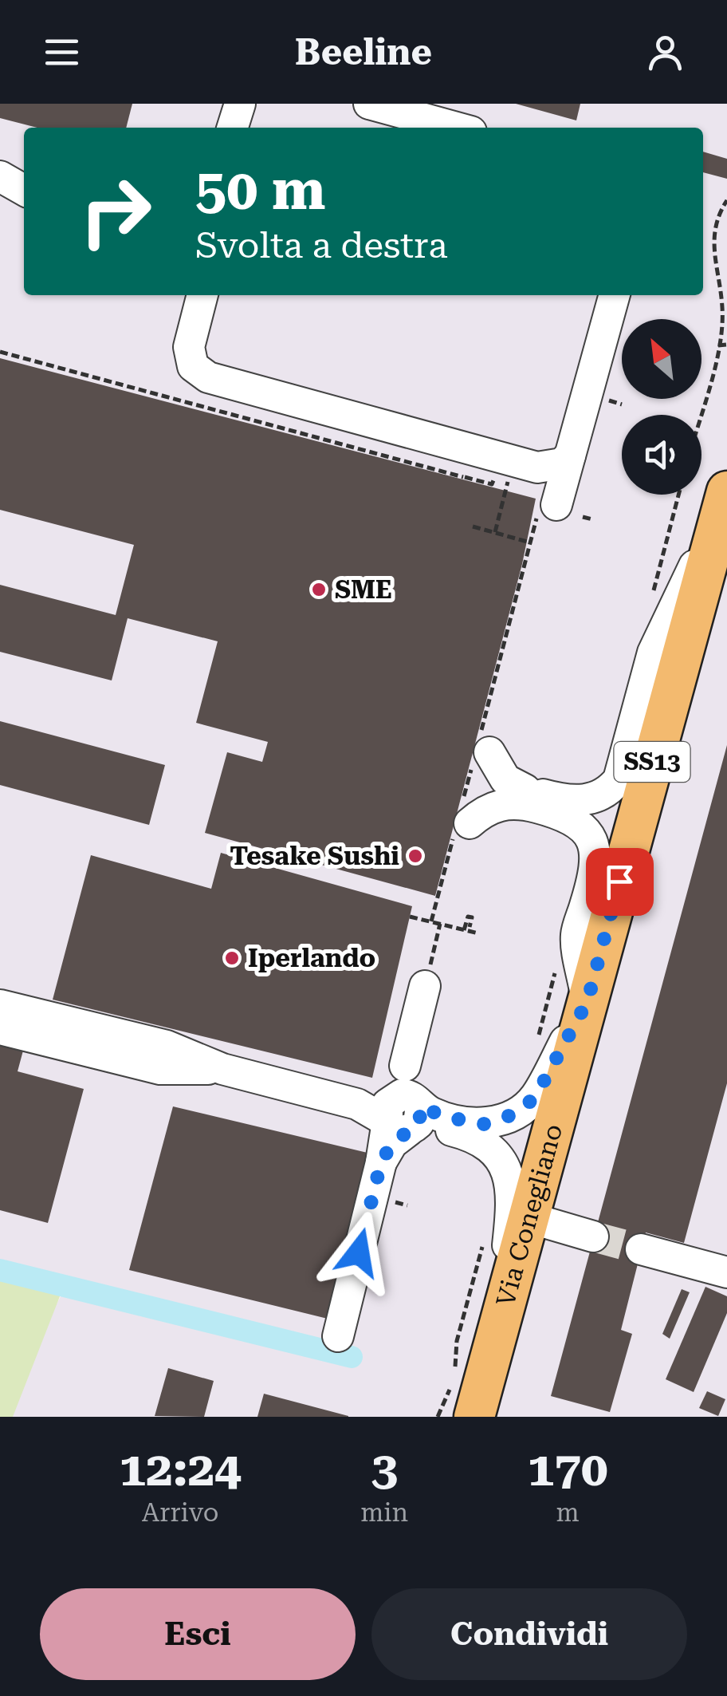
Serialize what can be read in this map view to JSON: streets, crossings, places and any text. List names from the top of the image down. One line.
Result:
{"streets":{"main road":["SS13","Via Conegliano"]},"places":["SME","Tesake Sushi","Iperlando"],"north":"top left","page":{"header":"Beeline","turn":["50 m","Svolta a destra"],"eta":["12:24","Arrivo","3","min","170","m"],"buttons":["Esci","Condividi"]}}
